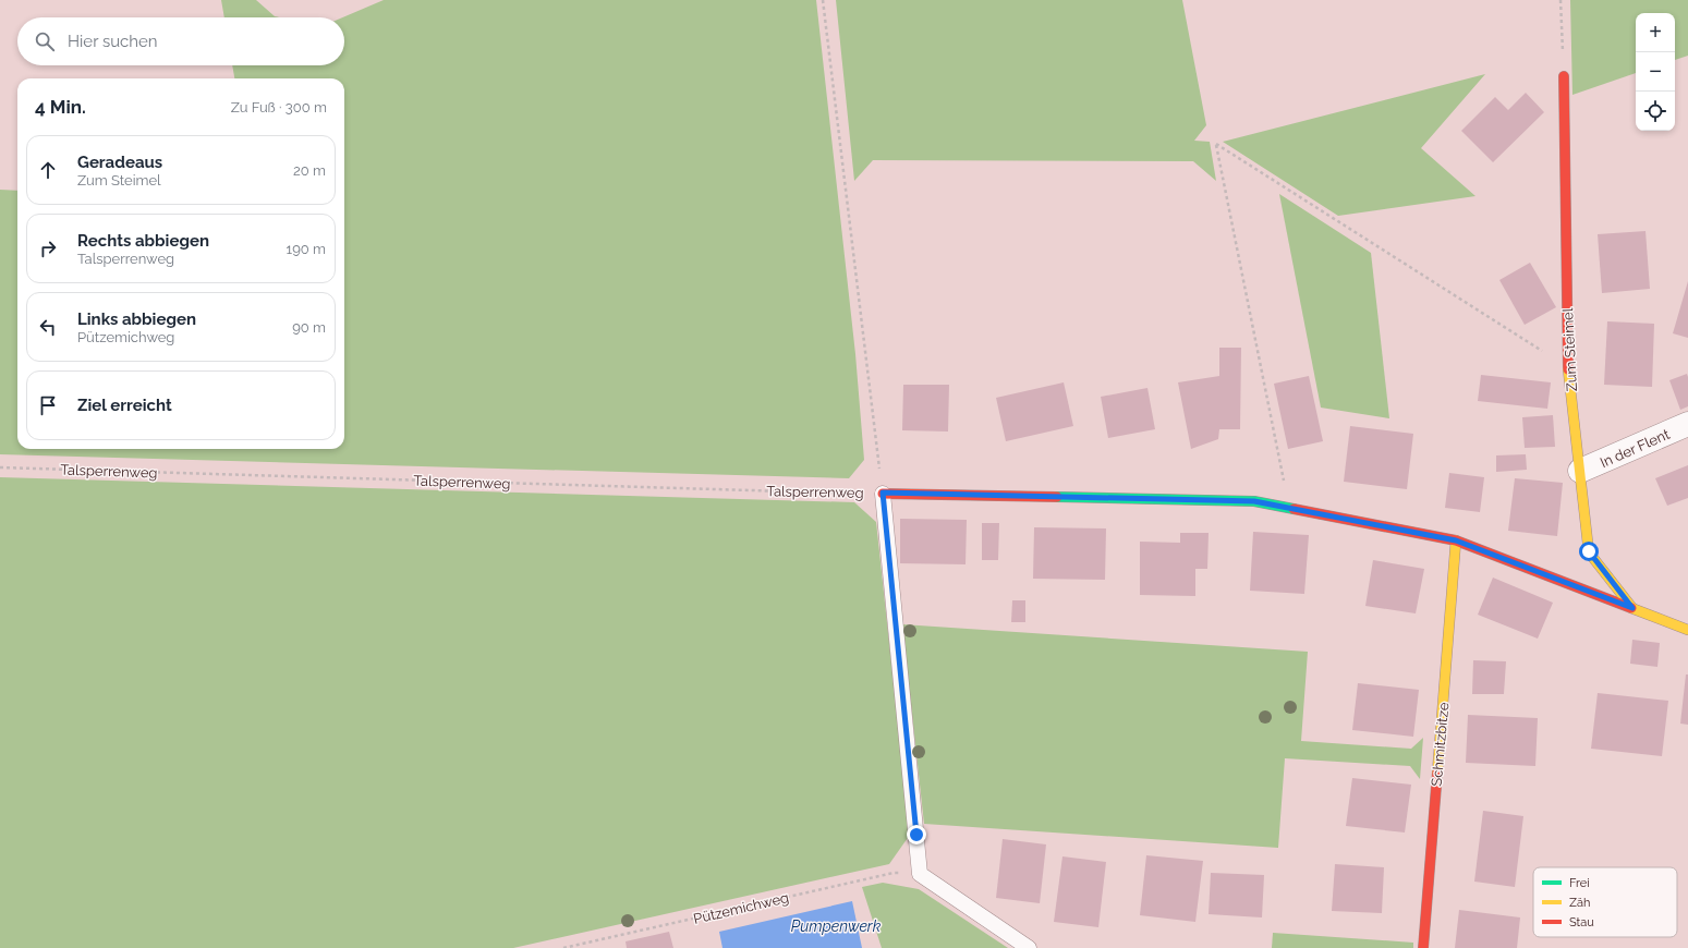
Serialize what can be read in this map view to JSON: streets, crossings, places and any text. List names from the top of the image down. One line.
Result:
{"streets":{"street":["Zum Steimel","In der Flent","Talsperrenweg","Schmitzbitze"],"path":["Pützemichweg"]},"crossings":[["Zum Steimel","In der Flent"],["Zum Steimel","Talsperrenweg"],["Talsperrenweg","Schmitzbitze"]],"water":["Pumpenwerk"],"legend":["Frei","Zäh","Stau"],"page":{"map_buttons":["+","−"],"search":"Hier suchen","heading":["4 Min.","Zu Fuß · 300 m"],"list":[["Geradeaus","Zum Steimel","20 m"],["Rechts abbiegen","Talsperrenweg","190 m"],["Links abbiegen","Pützemichweg","90 m"],"Ziel erreicht"]}}
